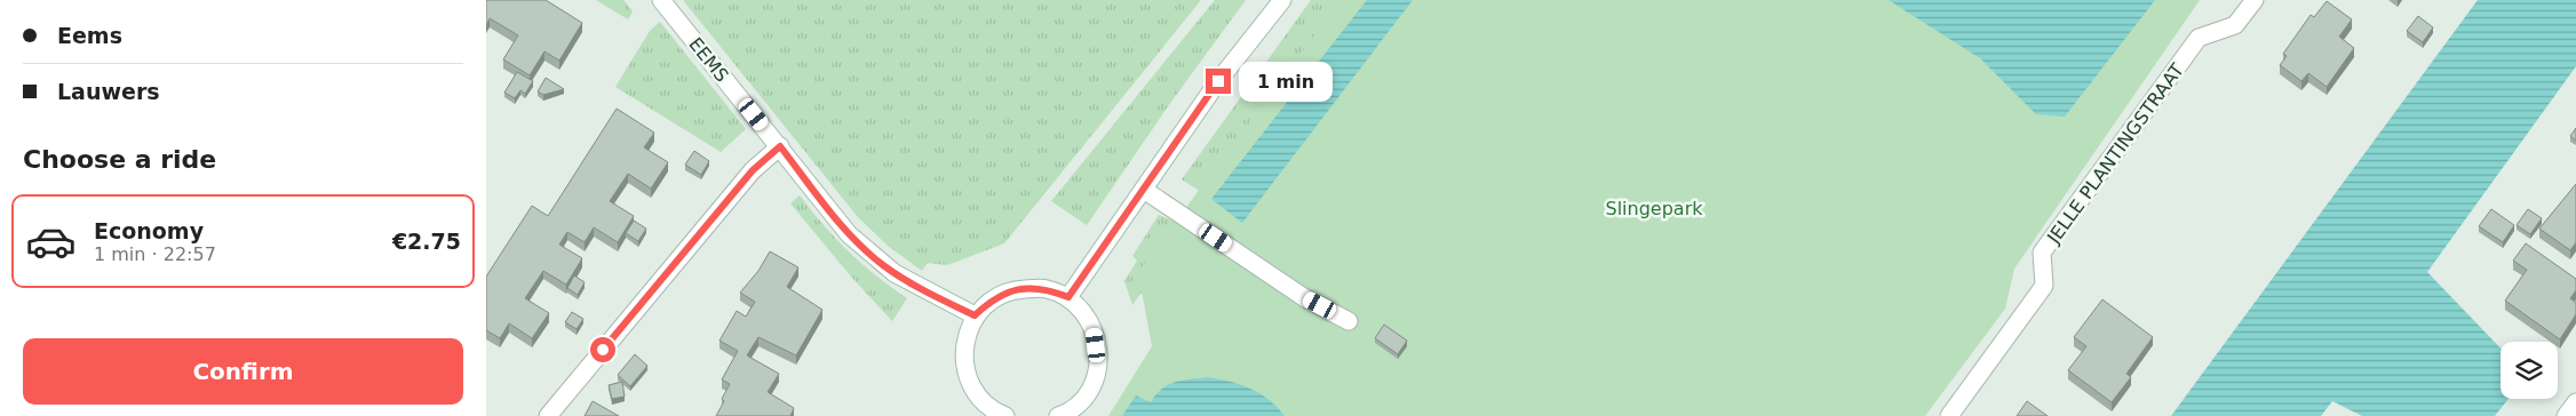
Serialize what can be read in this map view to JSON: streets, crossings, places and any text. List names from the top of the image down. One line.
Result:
{"streets":{"street":["EEMS","JELLE PLANTINGSTRAAT"]},"parks":["Slingepark"],"page":{"banner":["Eems","Lauwers"],"bubble":"1 min","heading":"Choose a ride","list":[{"name":"Economy","note":"1 min · 22:57","value":"€2.75"}],"buttons":"Confirm"}}
